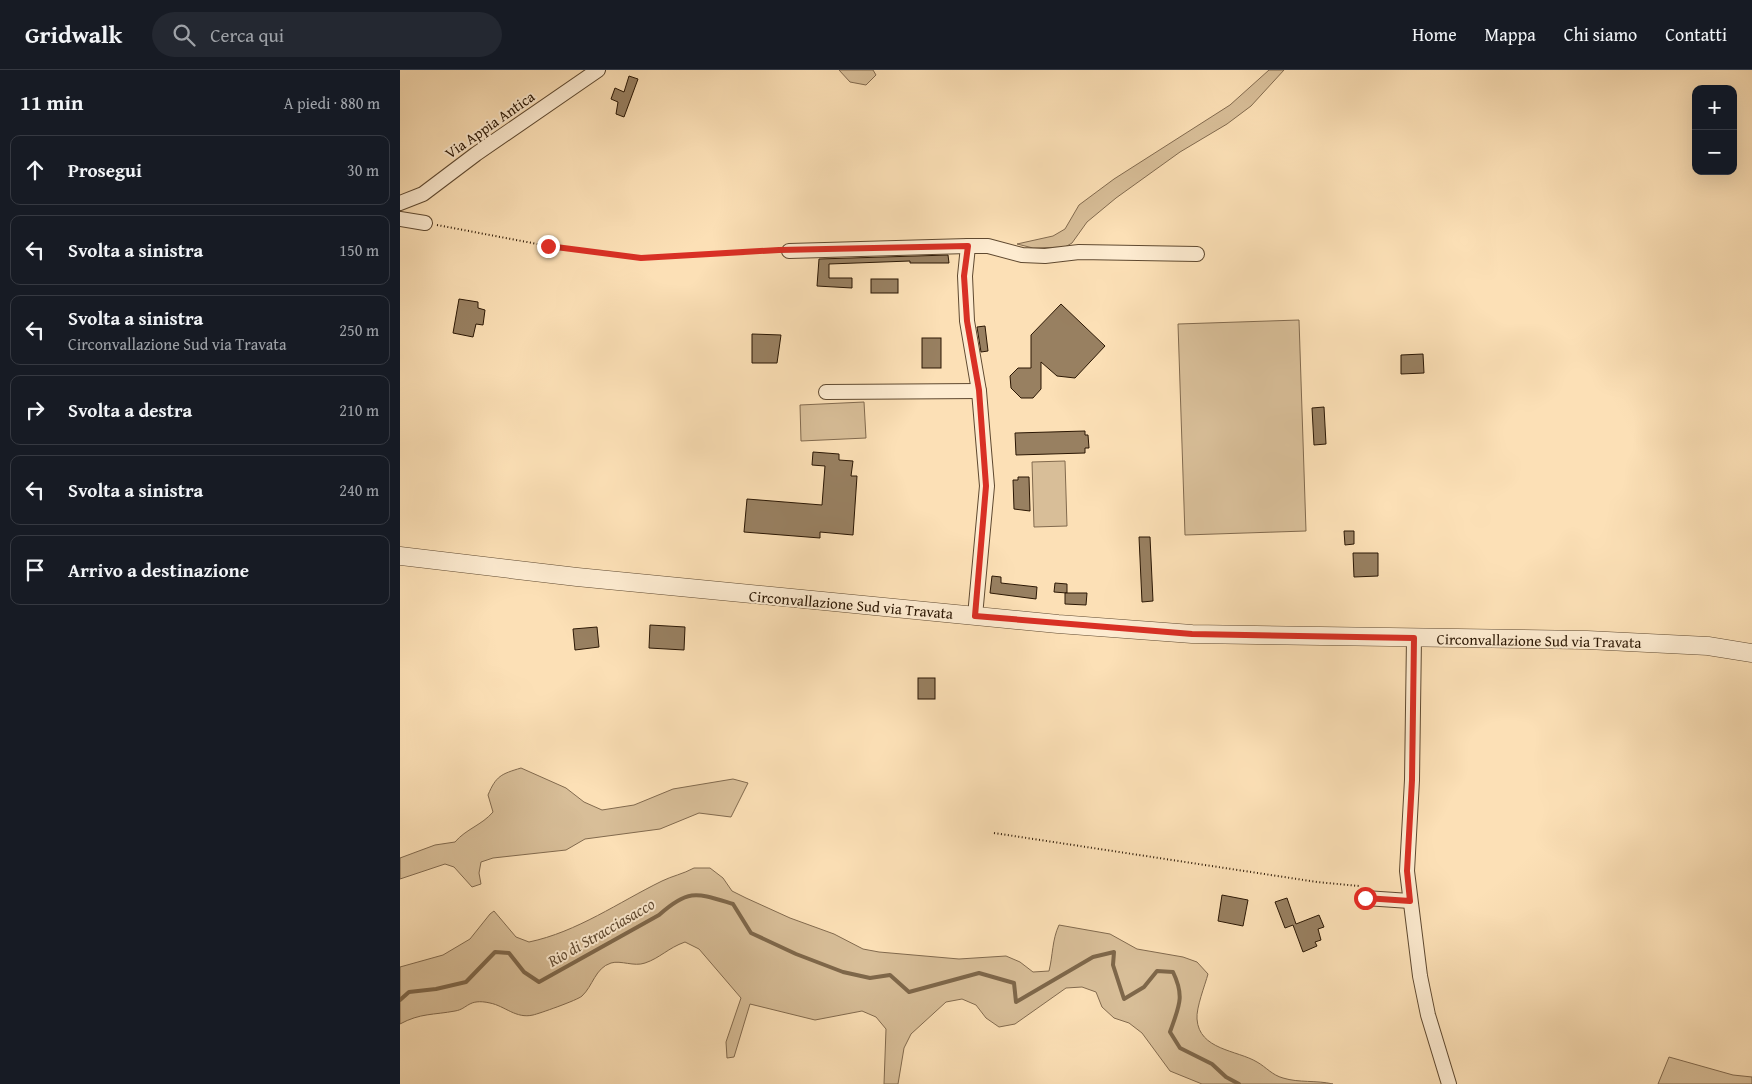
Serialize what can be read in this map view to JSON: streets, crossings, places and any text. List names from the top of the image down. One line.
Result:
{"streets":{"street":["Via Appia Antica","Circonvallazione Sud via Travata"]},"water":["Rio di Stracciasacco"],"page":{"header":"Gridwalk","search":"Cerca qui","nav":["Home","Mappa","Chi siamo","Contatti"],"heading":["11 min","A piedi · 880 m"],"map_buttons":["+","−"],"list":[["Prosegui","30 m"],["Svolta a sinistra","150 m"],["Svolta a sinistra","Circonvallazione Sud via Travata","250 m"],["Svolta a destra","210 m"],["Svolta a sinistra","240 m"],"Arrivo a destinazione"]}}
